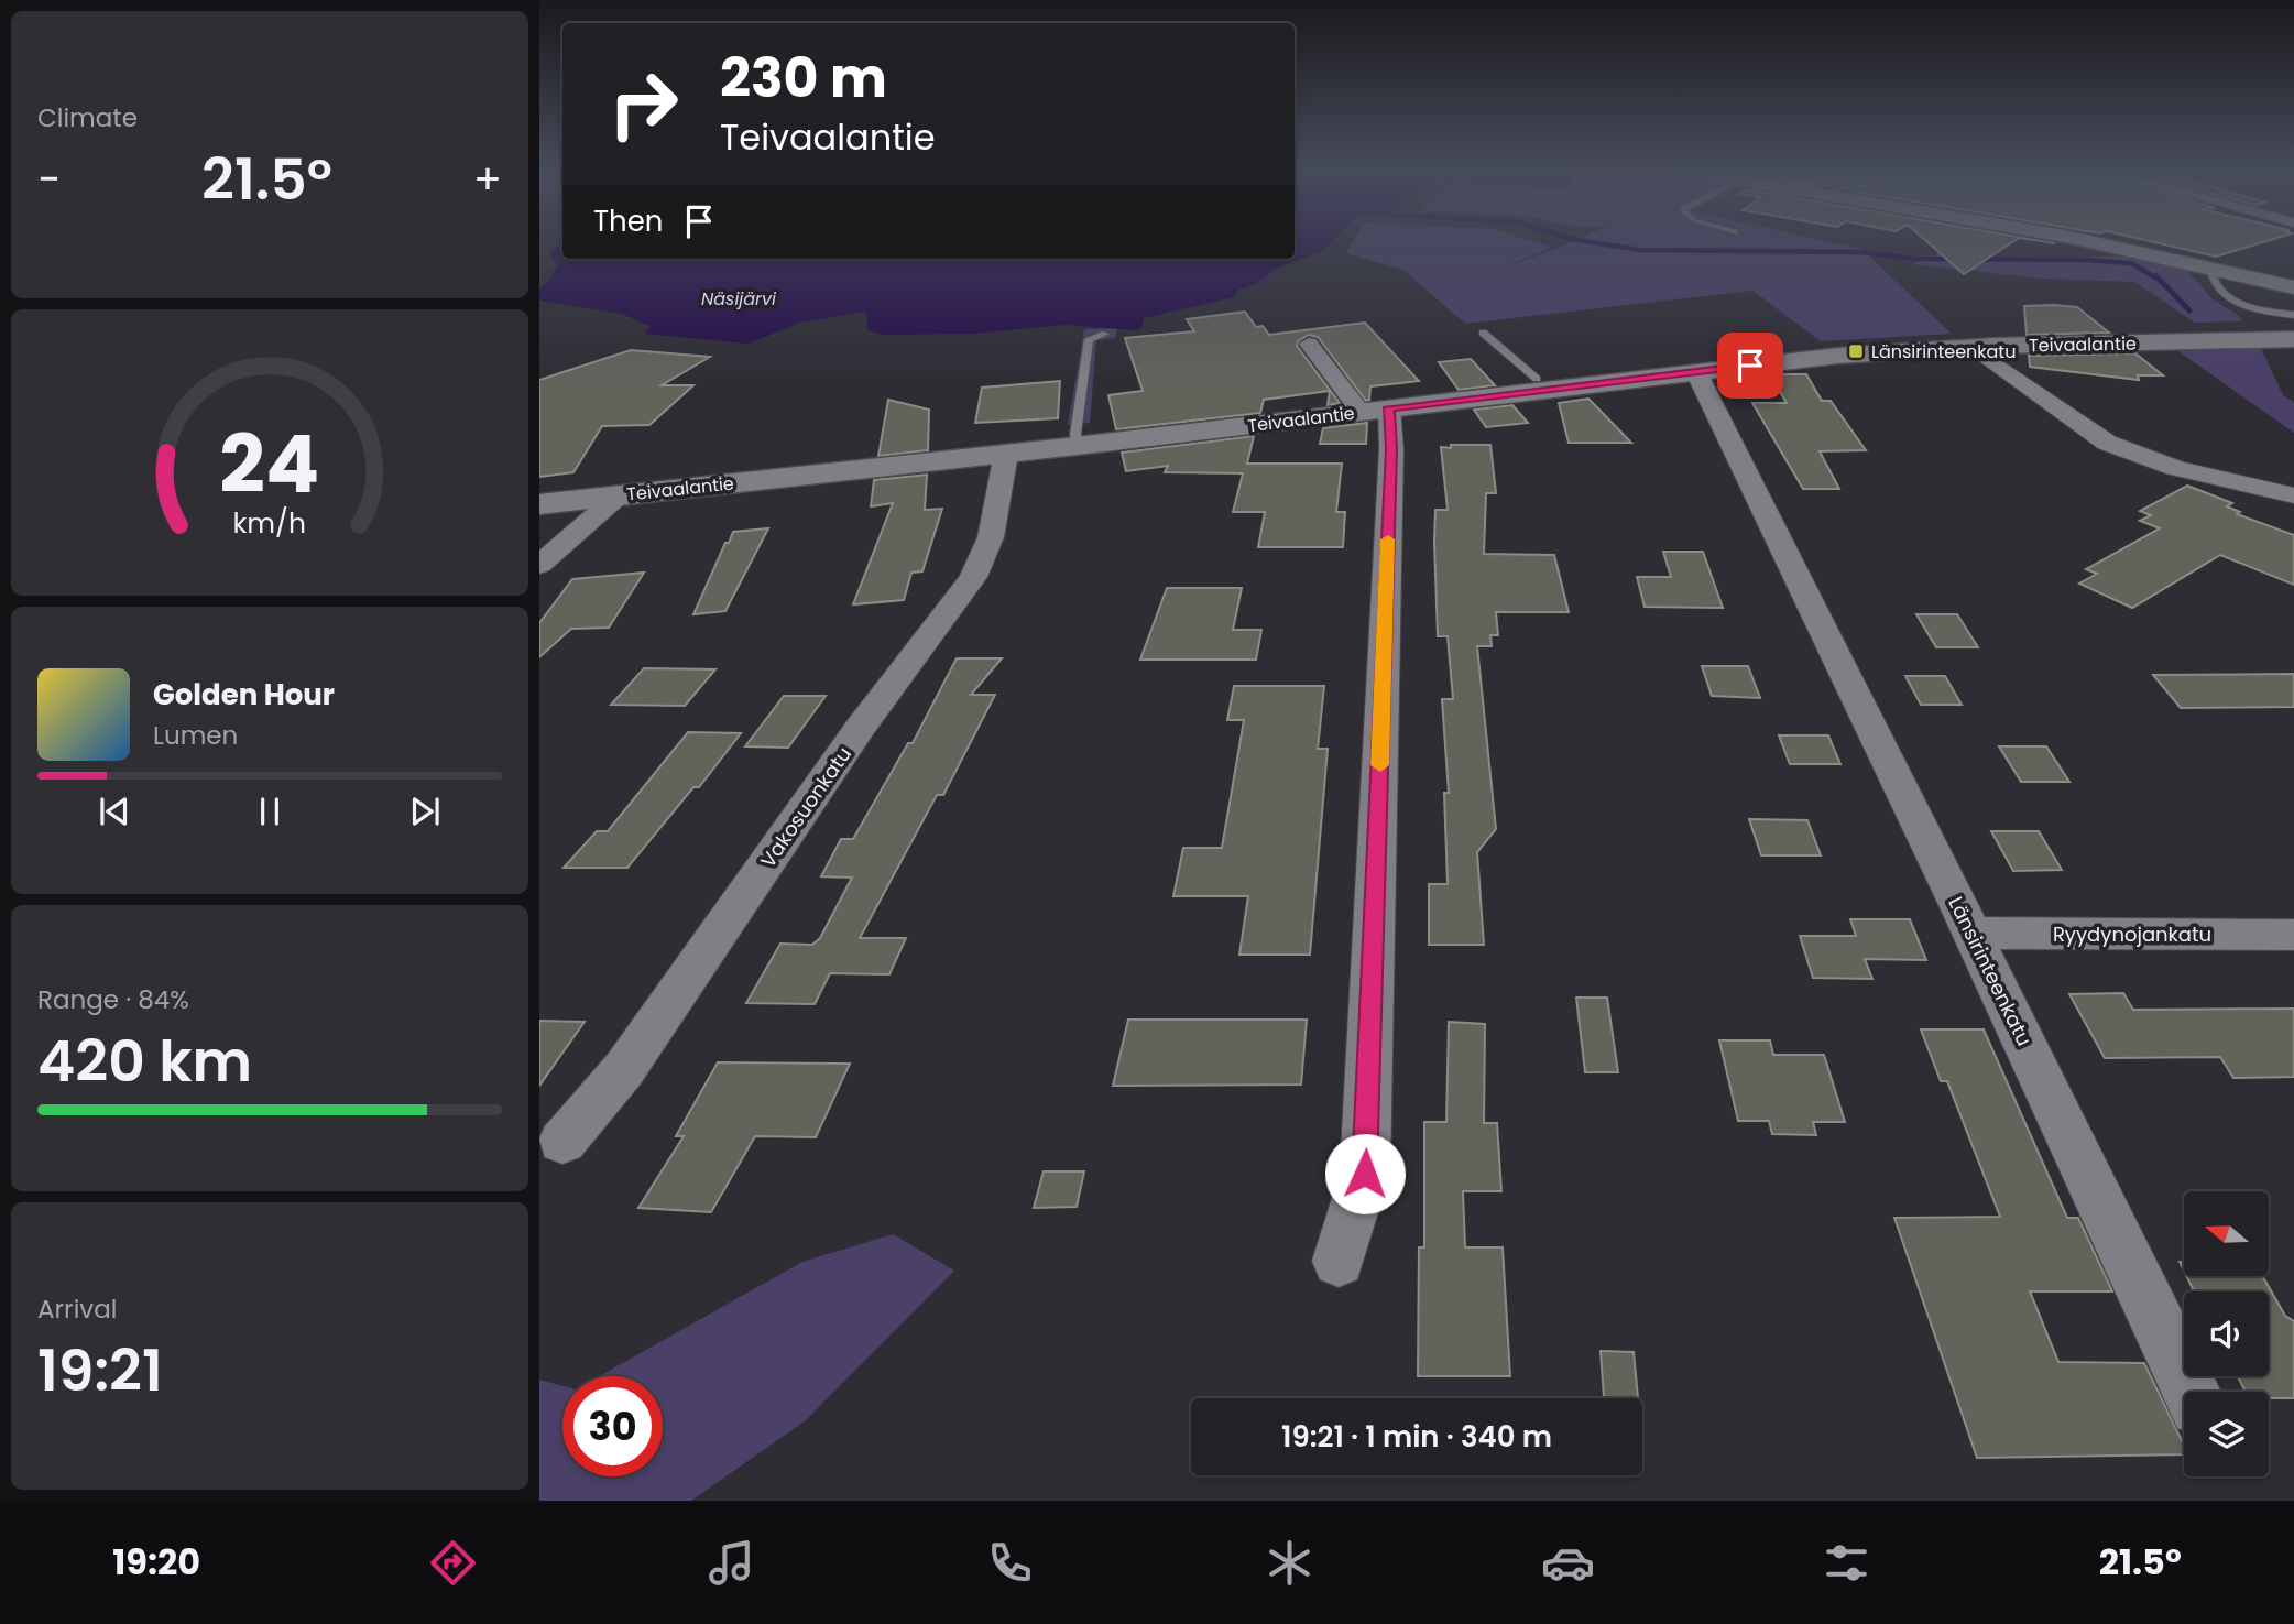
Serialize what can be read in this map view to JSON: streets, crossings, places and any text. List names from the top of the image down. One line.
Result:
{"streets":{"main road":["Teivaalantie"],"street":["Vakosuonkatu","Ryydynojankatu","Länsirinteenkatu"]},"crossings":[["Teivaalantie","Vakosuonkatu"],["Teivaalantie","Länsirinteenkatu"],["Ryydynojankatu","Länsirinteenkatu"]],"water":["Näsijärvi"],"places":{"transit":["Länsirinteenkatu"]},"north":"left","page":{"tile":["Climate",["Range · 84%","420 km"],["Arrival","19:21"]],"turn":["230 m","Teivaalantie"],"heat":["−","21.5°","+"],"then":"Then","song":["Golden Hour","Lumen"],"limit":"30","trip":"19:21 · 1 min · 340 m","tabs":["19:20","21.5°"],"gauge":["24","km/h"]}}
